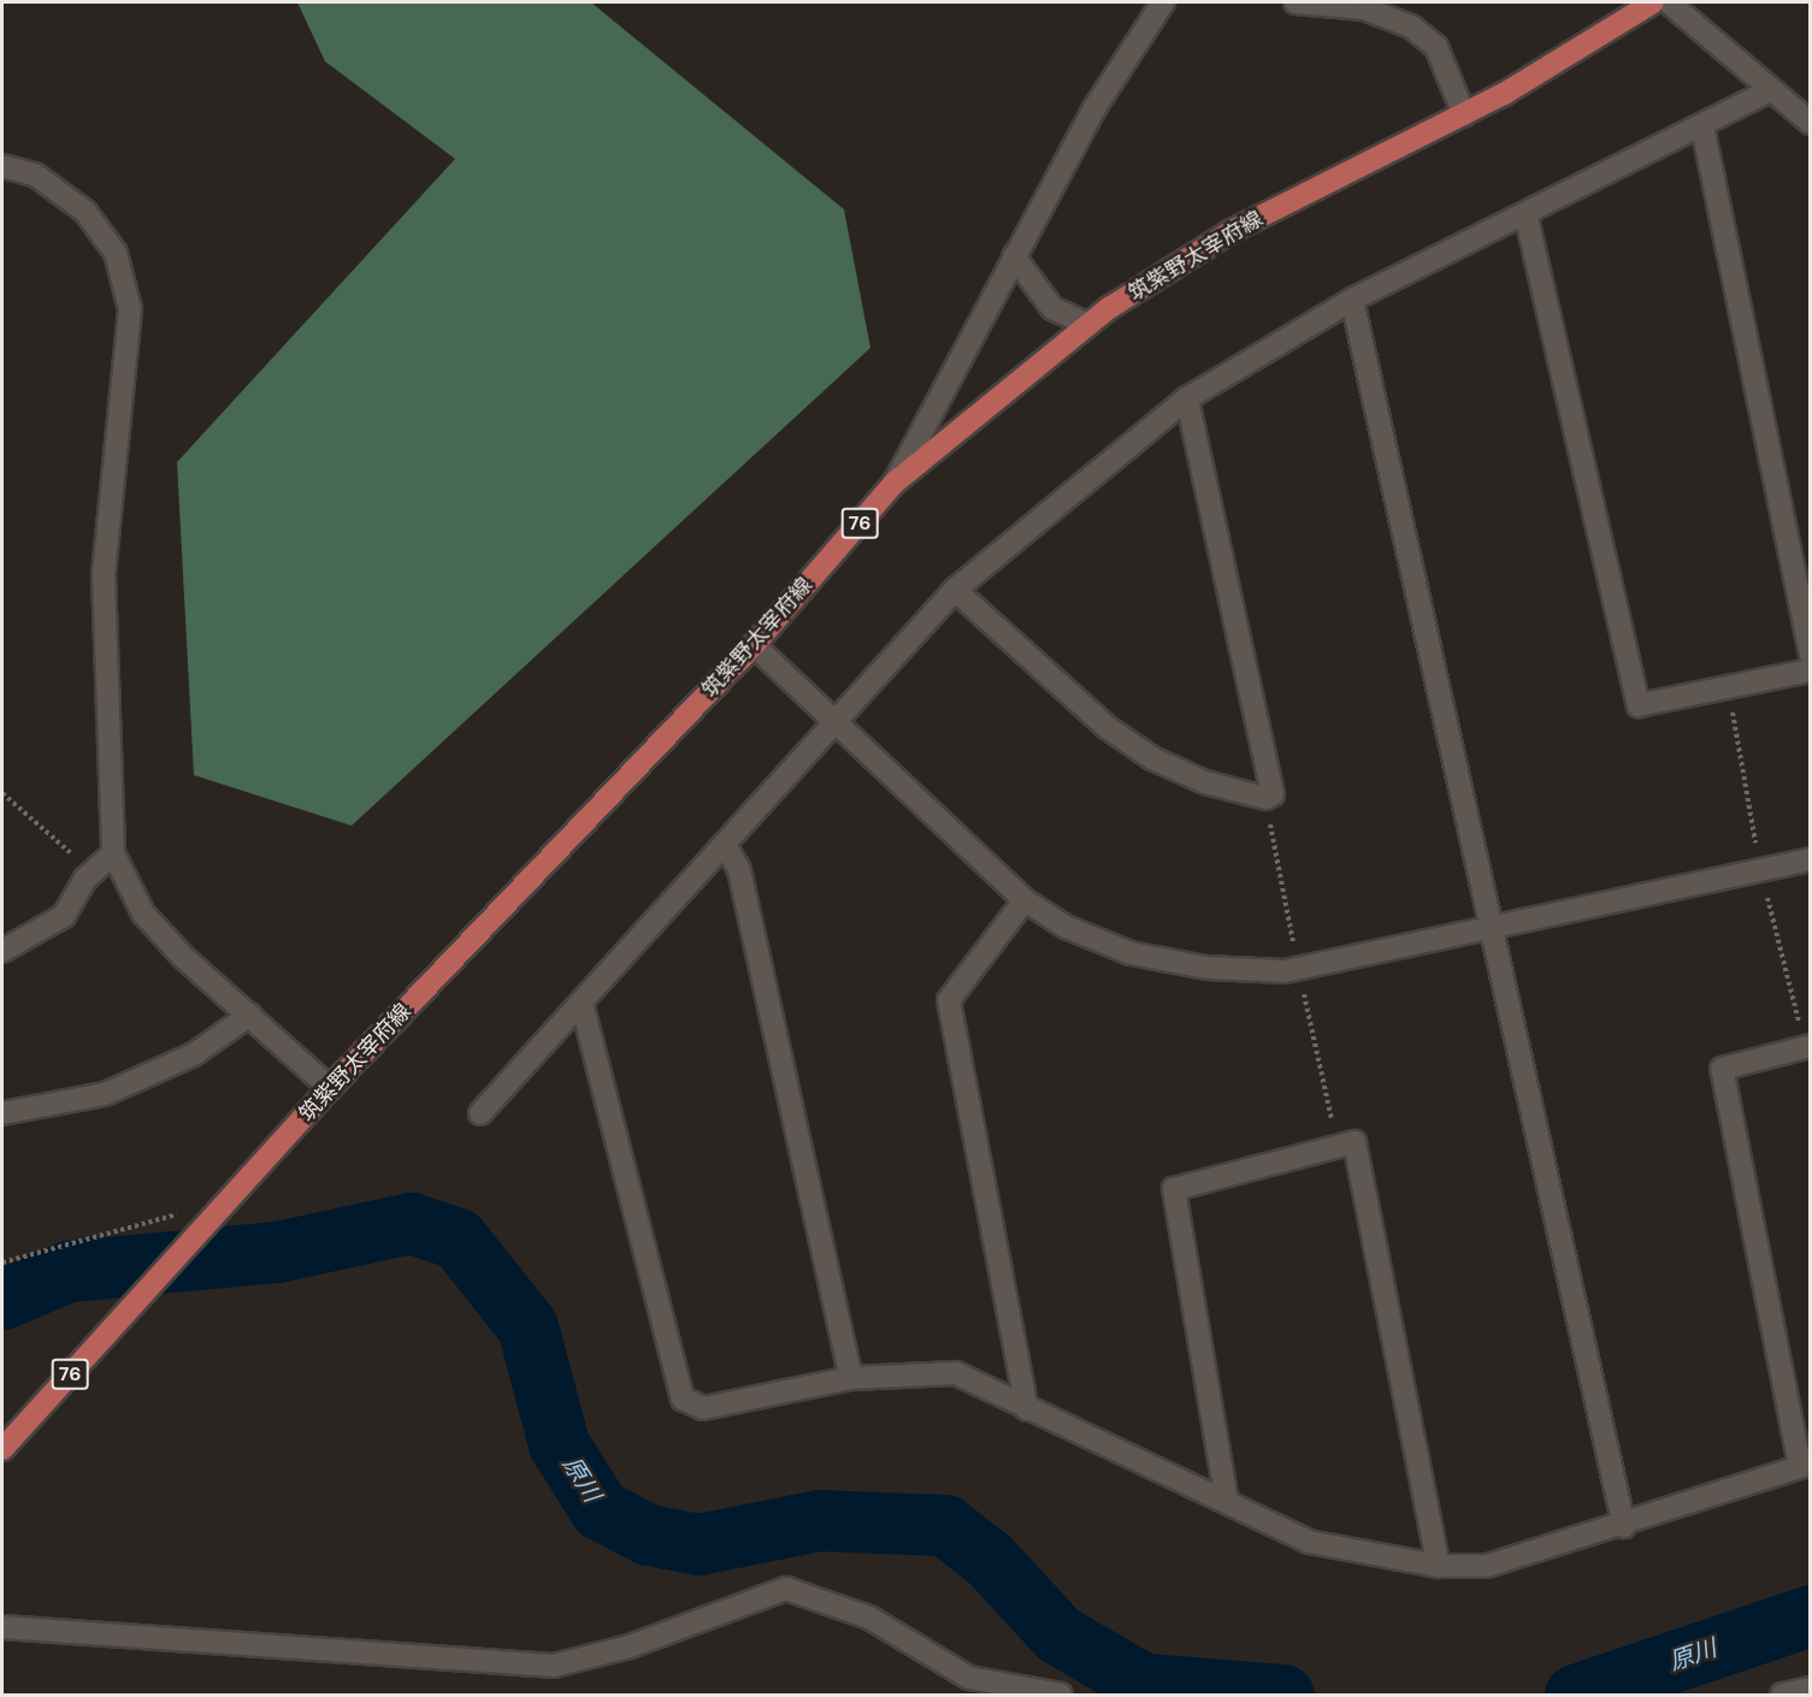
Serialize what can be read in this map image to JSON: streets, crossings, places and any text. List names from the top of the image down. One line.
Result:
{"streets":{"main road":["筑紫野太宰府線","76"]},"water":["原川"]}
